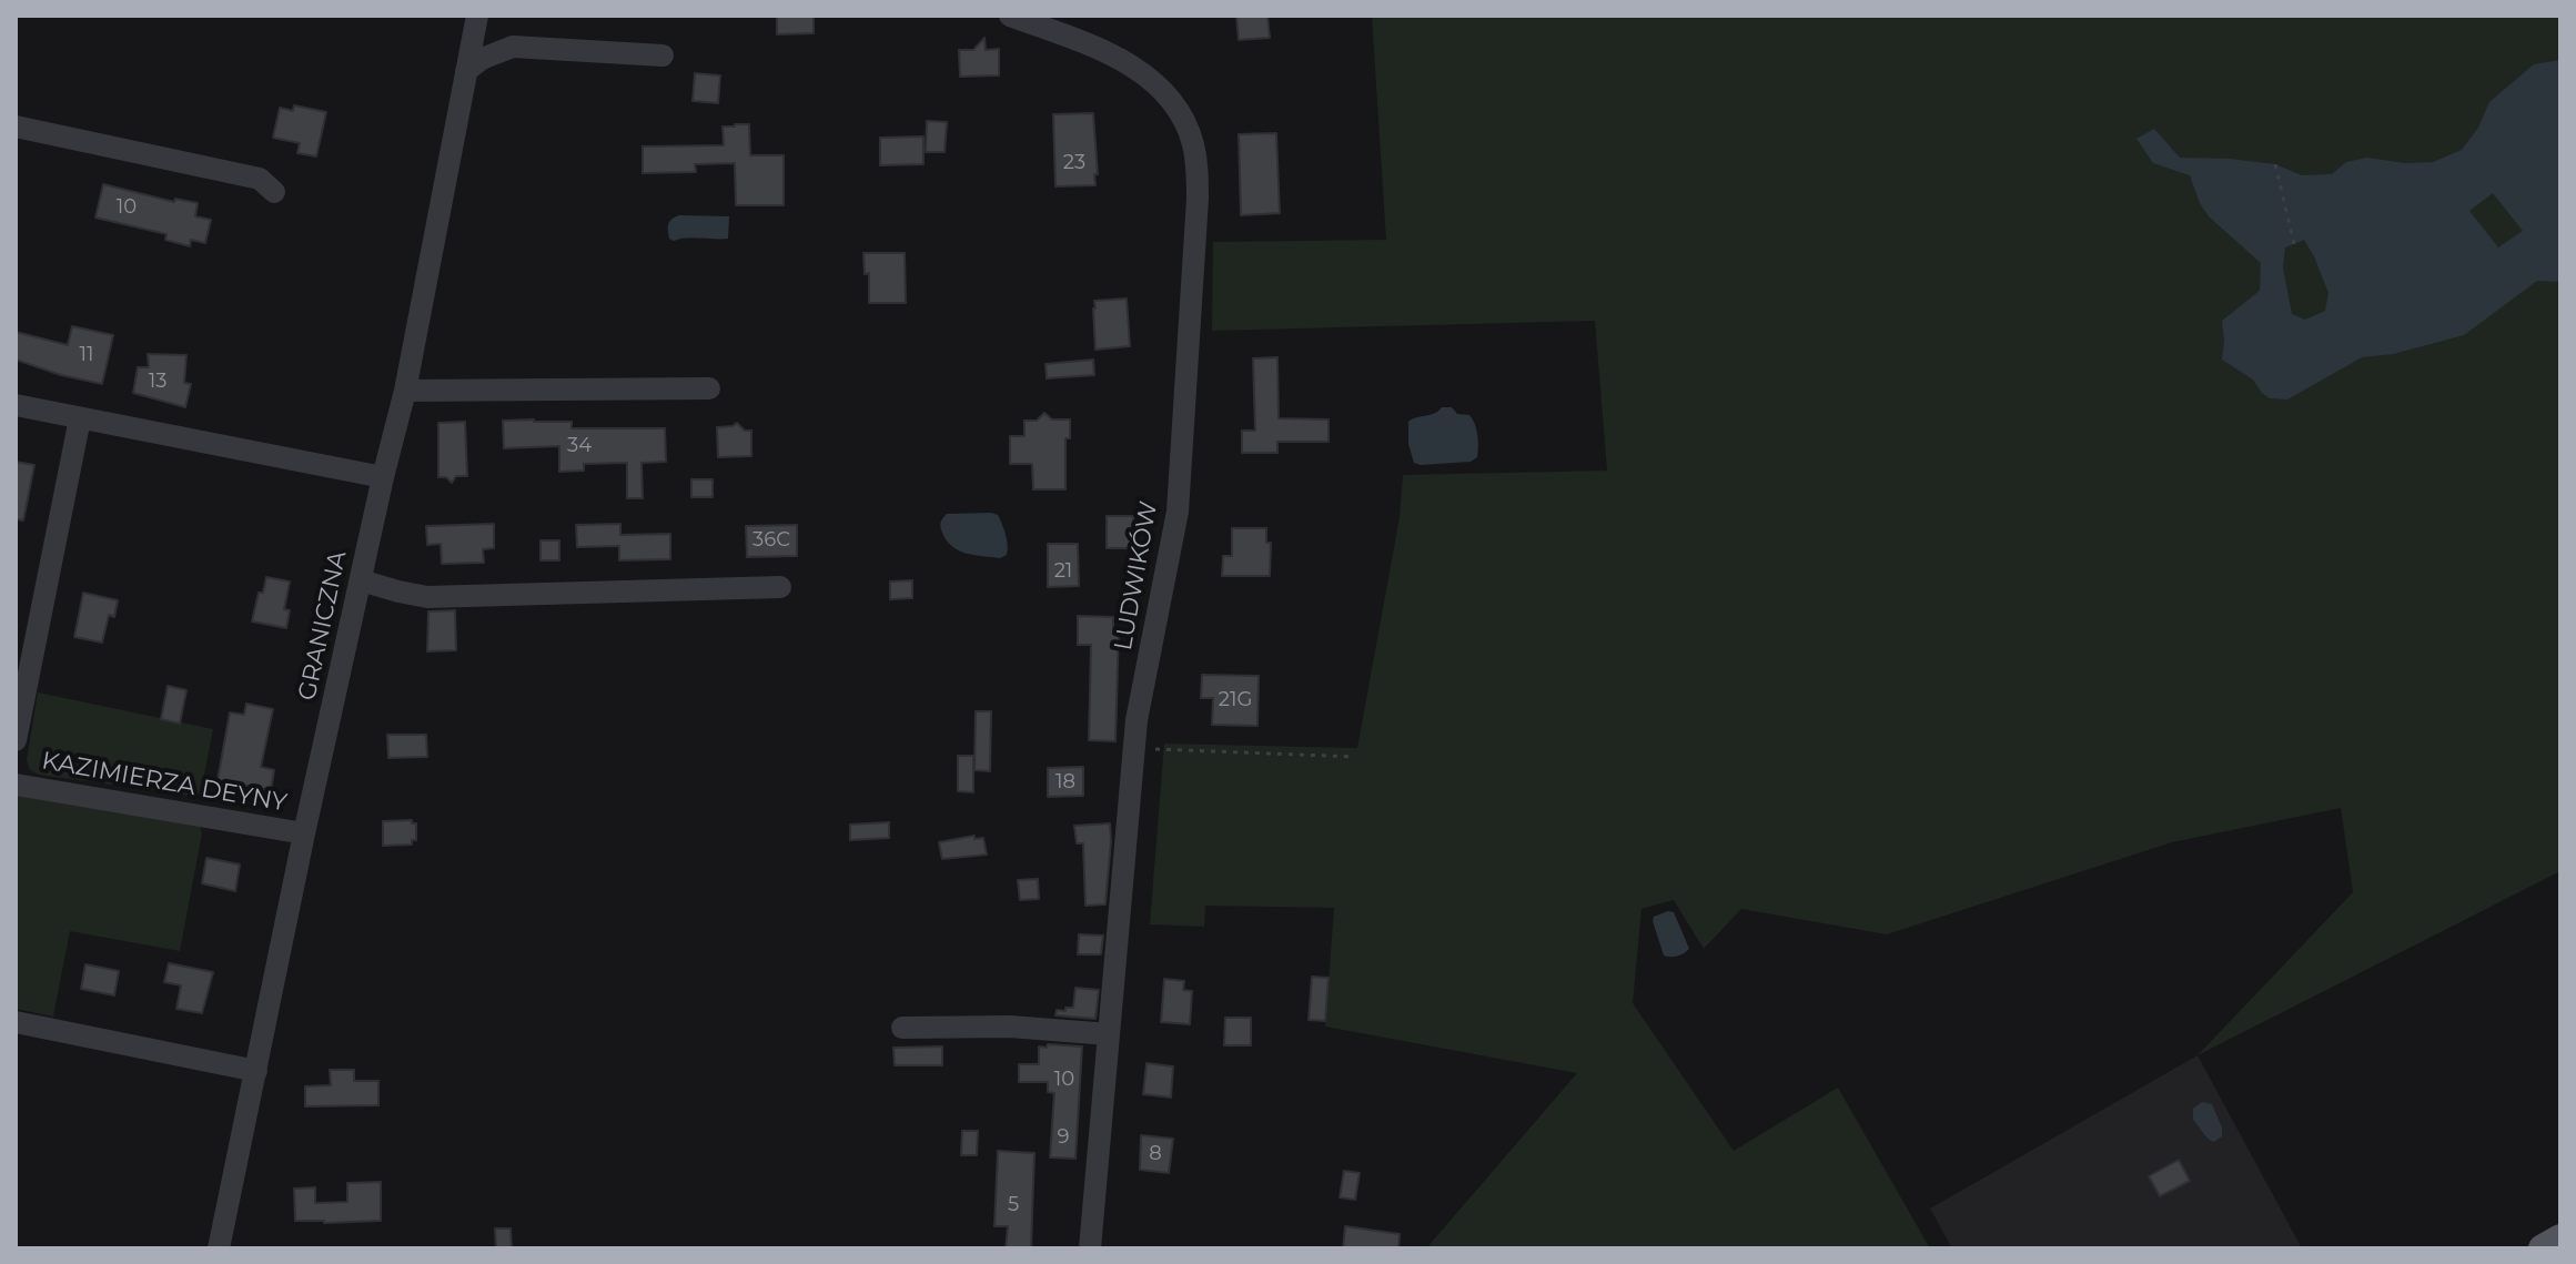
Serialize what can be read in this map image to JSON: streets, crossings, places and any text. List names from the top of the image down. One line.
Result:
{"streets":{"street":["LUDWIKÓW","GRANICZNA","KAZIMIERZA DEYNY"]},"crossings":[["GRANICZNA","KAZIMIERZA DEYNY"]],"house_numbers":["23","10","11","13","34","36C","21","21G","18","10","9","8","5"]}
